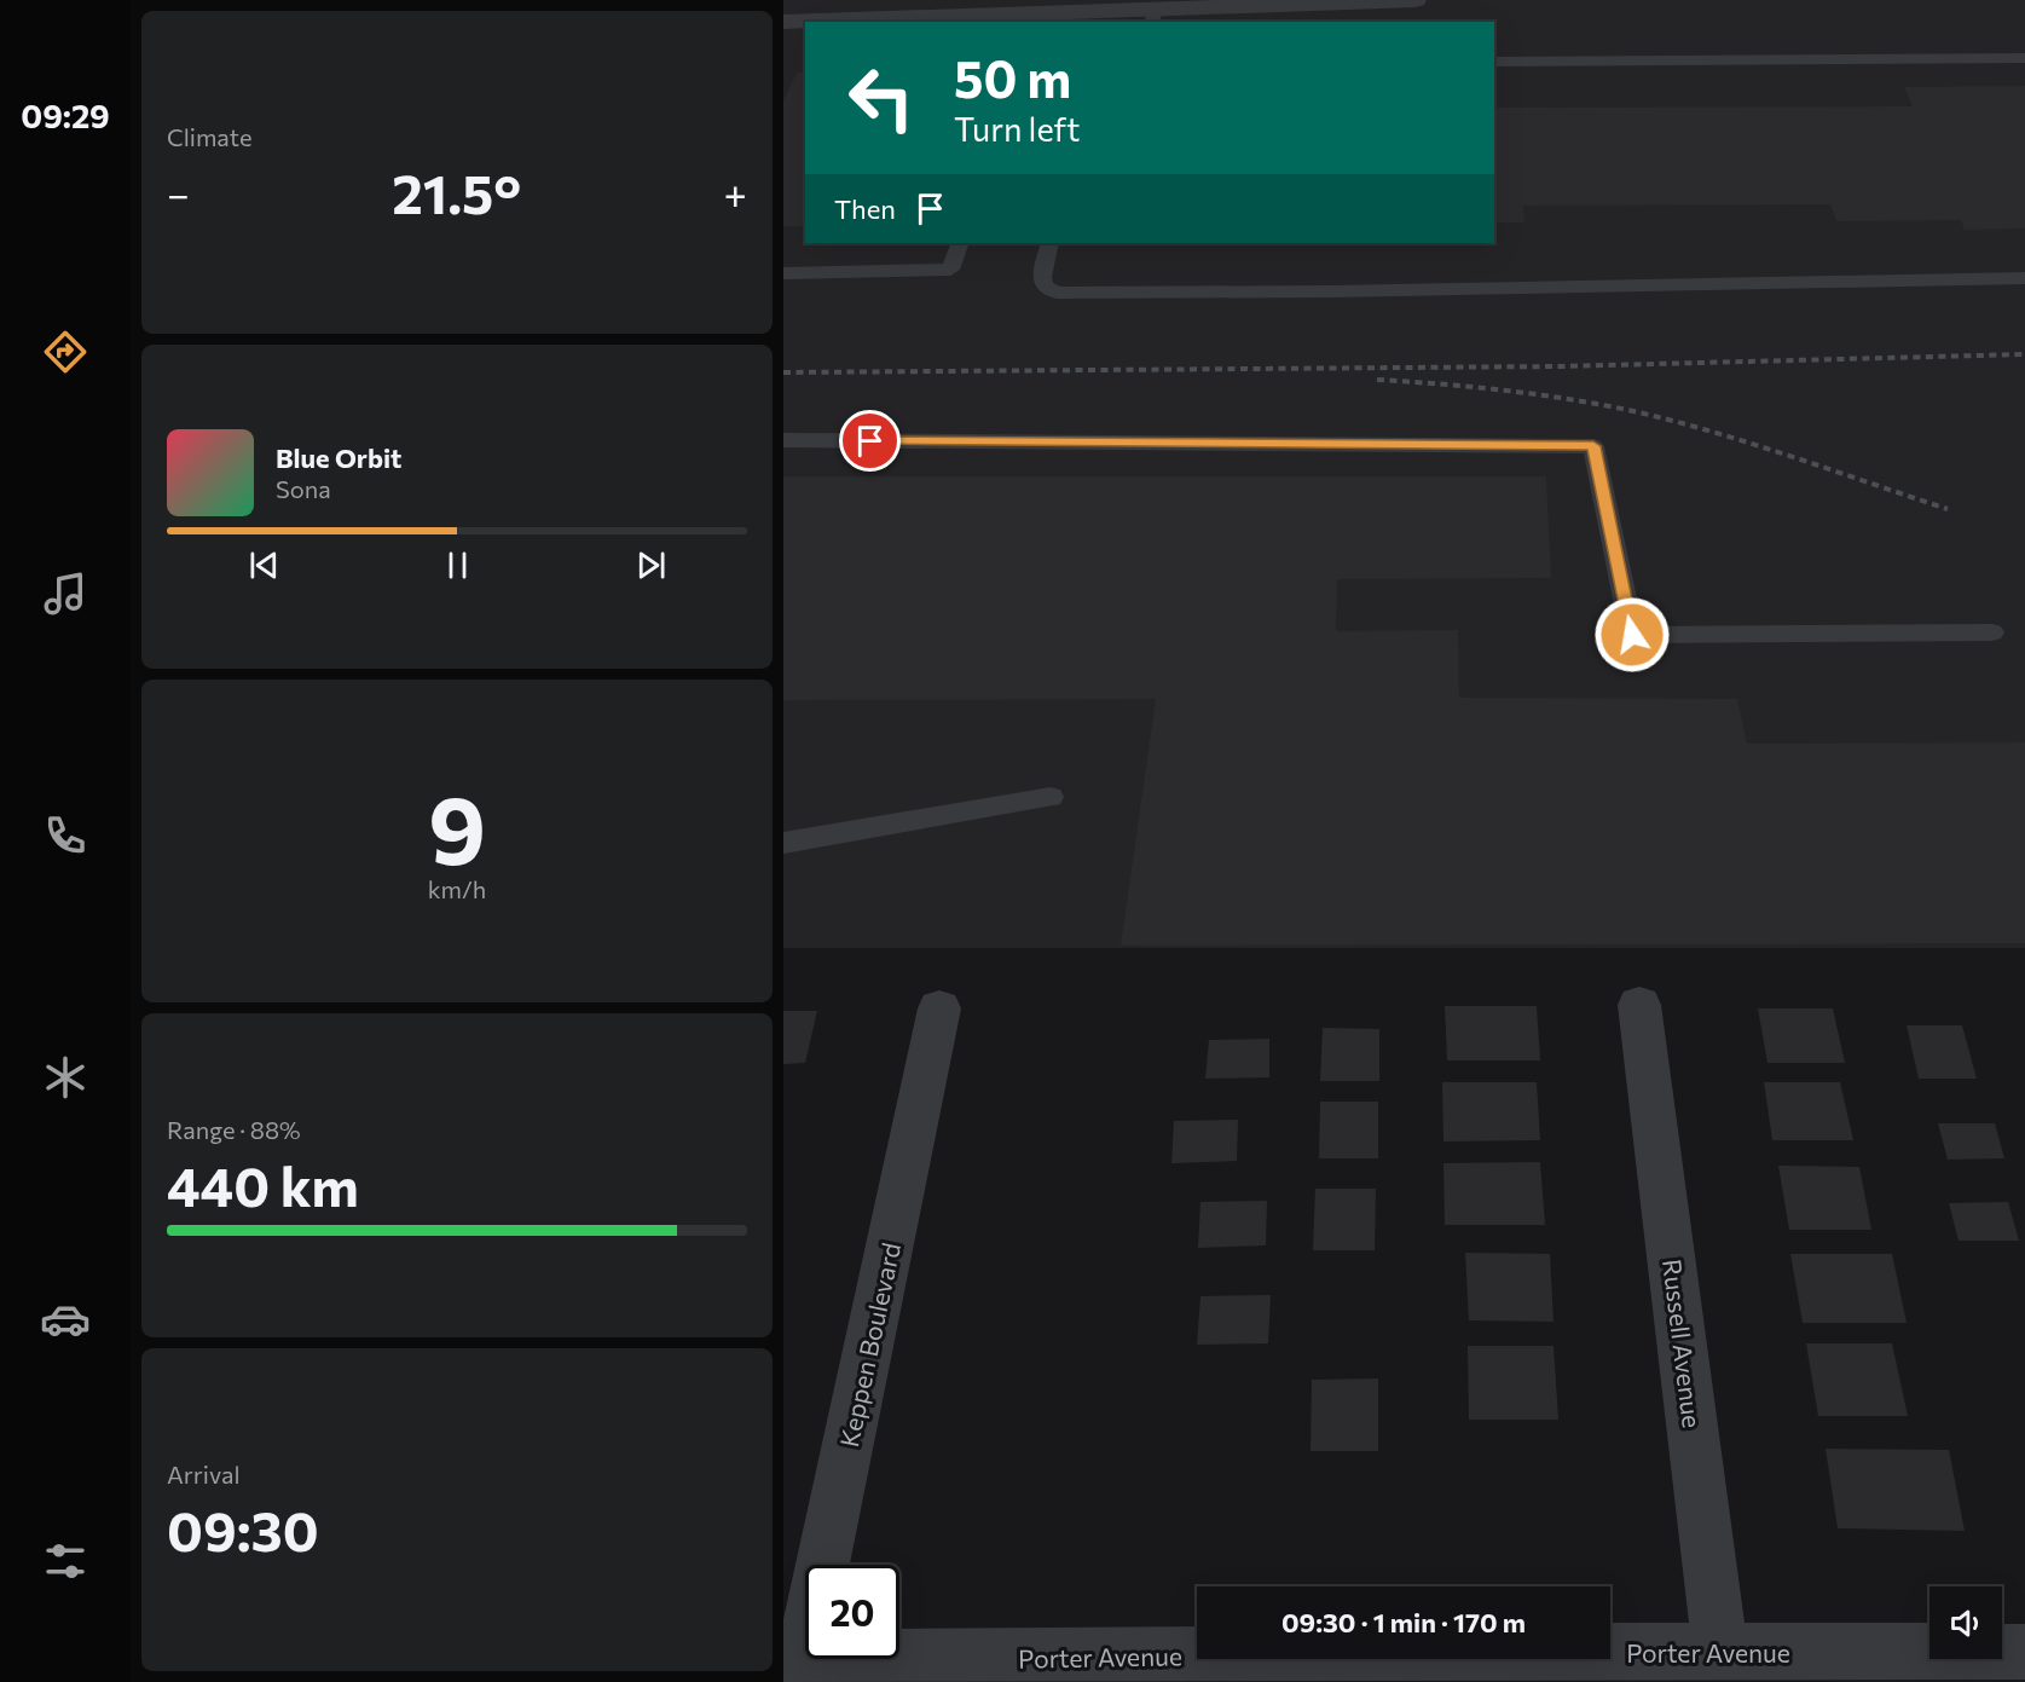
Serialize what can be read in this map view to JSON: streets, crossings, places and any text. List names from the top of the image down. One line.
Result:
{"streets":{"street":["Russell Avenue","Keppen Boulevard","Porter Avenue"]},"crossings":[["Russell Avenue","Porter Avenue"],["Keppen Boulevard","Porter Avenue"]],"page":{"tabs":"09:29","tile":["Climate",["9","km/h"],["Range · 88%","440 km"],["Arrival","09:30"]],"turn":["50 m","Turn left"],"heat":["−","21.5°","+"],"then":"Then","song":["Blue Orbit","Sona"],"limit":"20","trip":"09:30 · 1 min · 170 m"}}
